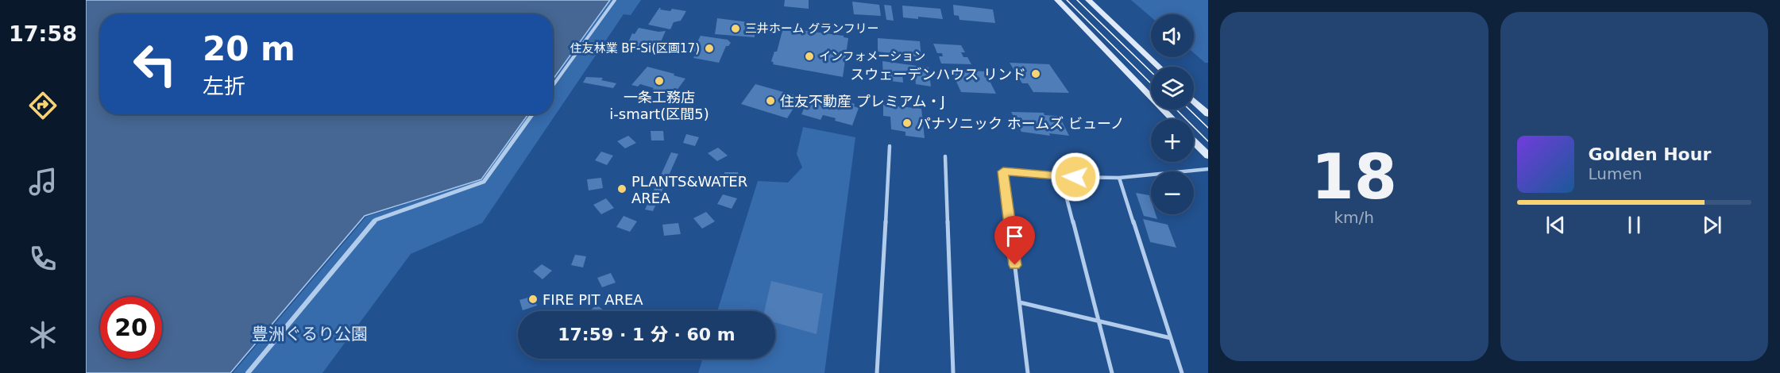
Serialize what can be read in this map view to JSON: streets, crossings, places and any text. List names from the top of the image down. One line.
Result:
{"parks":["豊洲ぐるり公園"],"places":["三井ホーム グランフリー","住友林業 BF-Si(区画17)","インフォメーション","スウェーデンハウス リンド","一条工務店 i-smart(区間5)","住友不動産 プレミアム・J","パナソニック ホームズ ビューノ","PLANTS&WATER AREA","FIRE PIT AREA"],"page":{"tabs":"17:58","tile":["18","km/h"],"map_buttons":["+","−"],"turn":["20 m","左折"],"song":["Golden Hour","Lumen"],"limit":"20","trip":"17:59 · 1 分 · 60 m"}}
